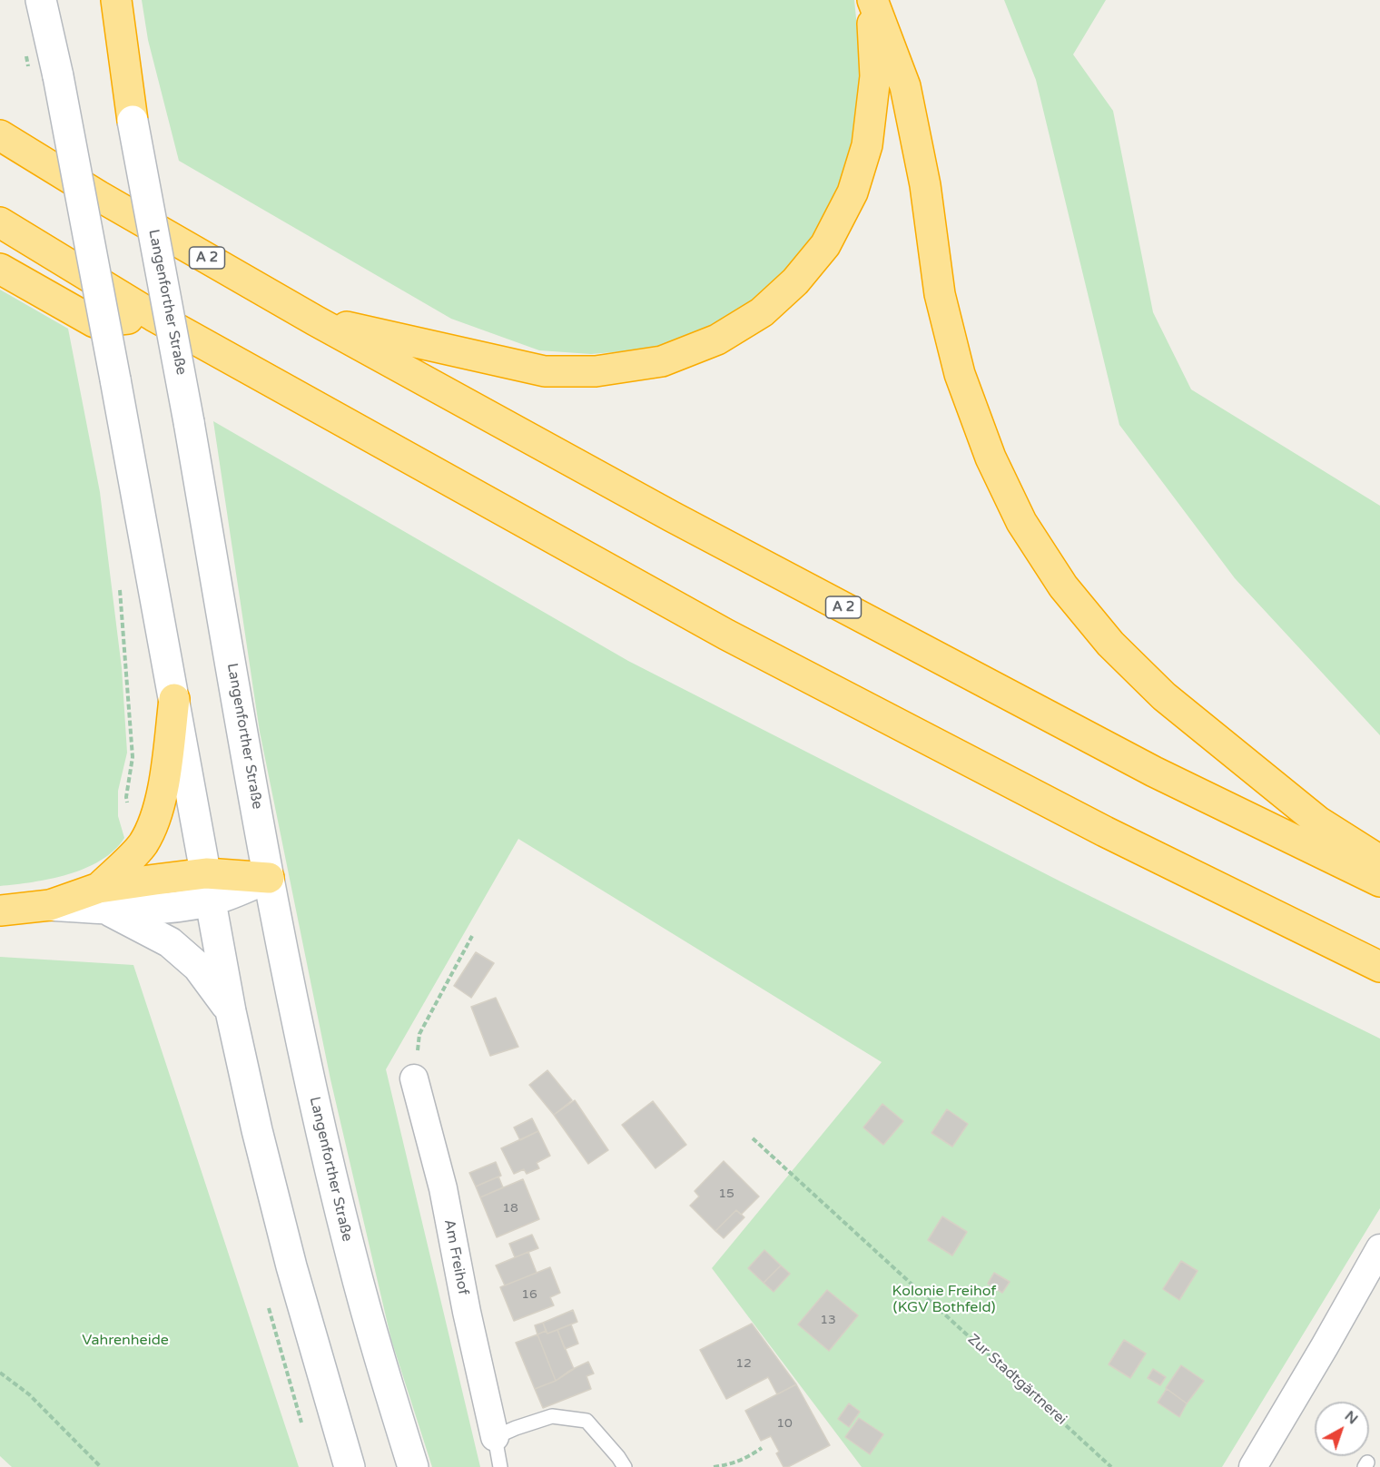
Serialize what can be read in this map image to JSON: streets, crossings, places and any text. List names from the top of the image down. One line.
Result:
{"streets":{"highway":["A 2"],"main road":["Langenforther Straße"],"street":["Am Freihof"],"path":["Zur Stadtgärtnerei"]},"parks":["Kolonie Freihof (KGV Bothfeld)","Vahrenheide"],"house_numbers":["15","18","16","13","12","10"],"north":"top right"}
